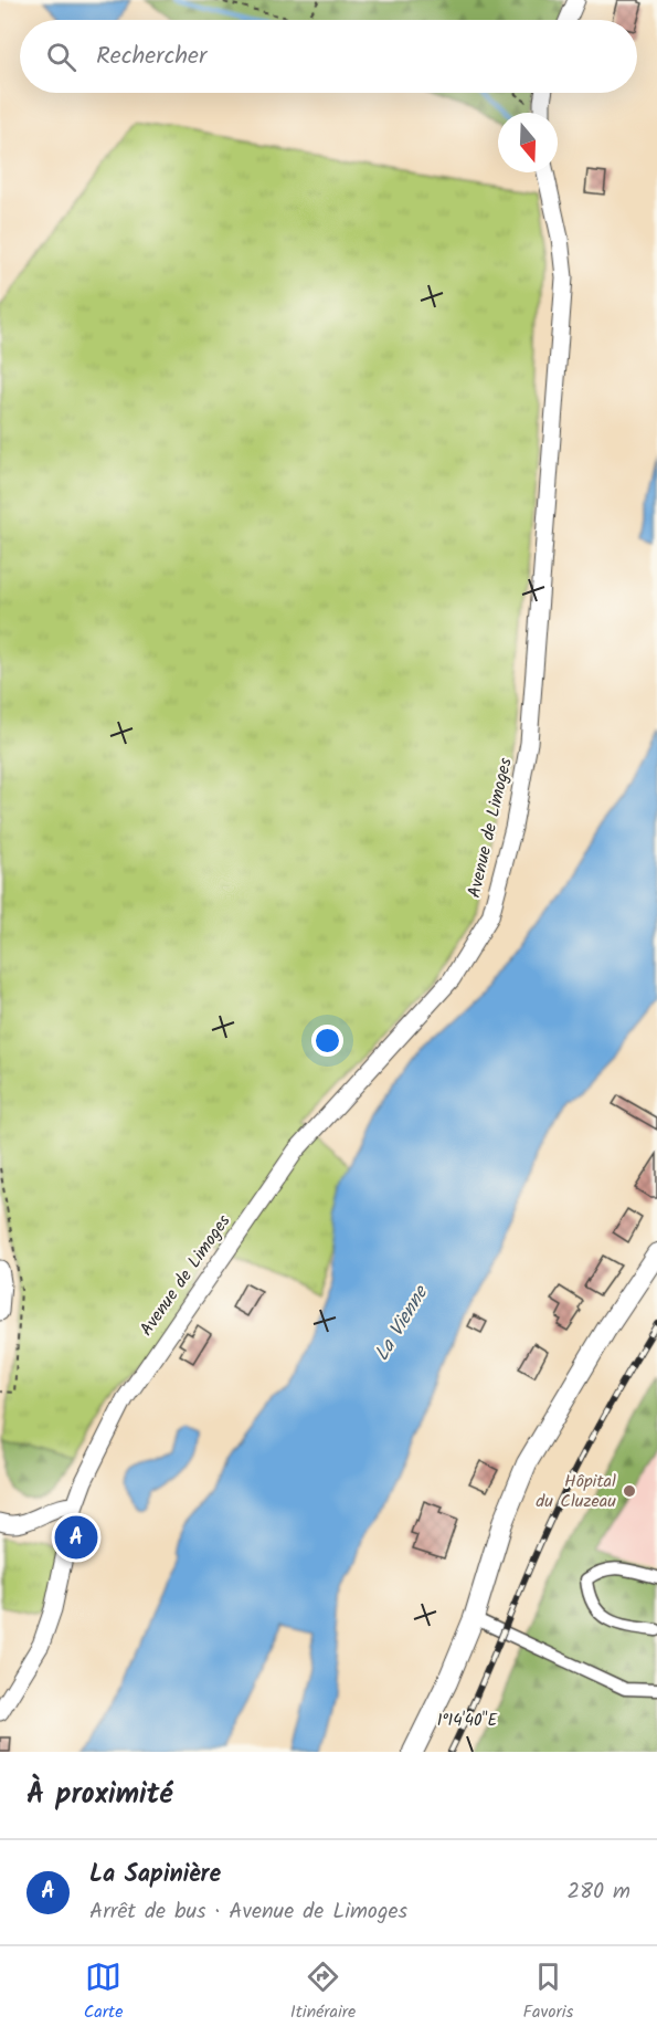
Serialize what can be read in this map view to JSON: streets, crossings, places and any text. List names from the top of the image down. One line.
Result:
{"streets":{"main road":["Avenue de Limoges"]},"water":["La Vienne"],"places":["Hôpital du Cluzeau"],"north":"bottom","page":{"search":"Rechercher","pins":"A","heading":"À proximité","list":[{"mark":"A","name":"La Sapinière","note":"Arrêt de bus · Avenue de Limoges","value":"280 m"}],"nav":["Carte","Itinéraire","Favoris"]},"coordinates":["1°14'40\"E"]}
